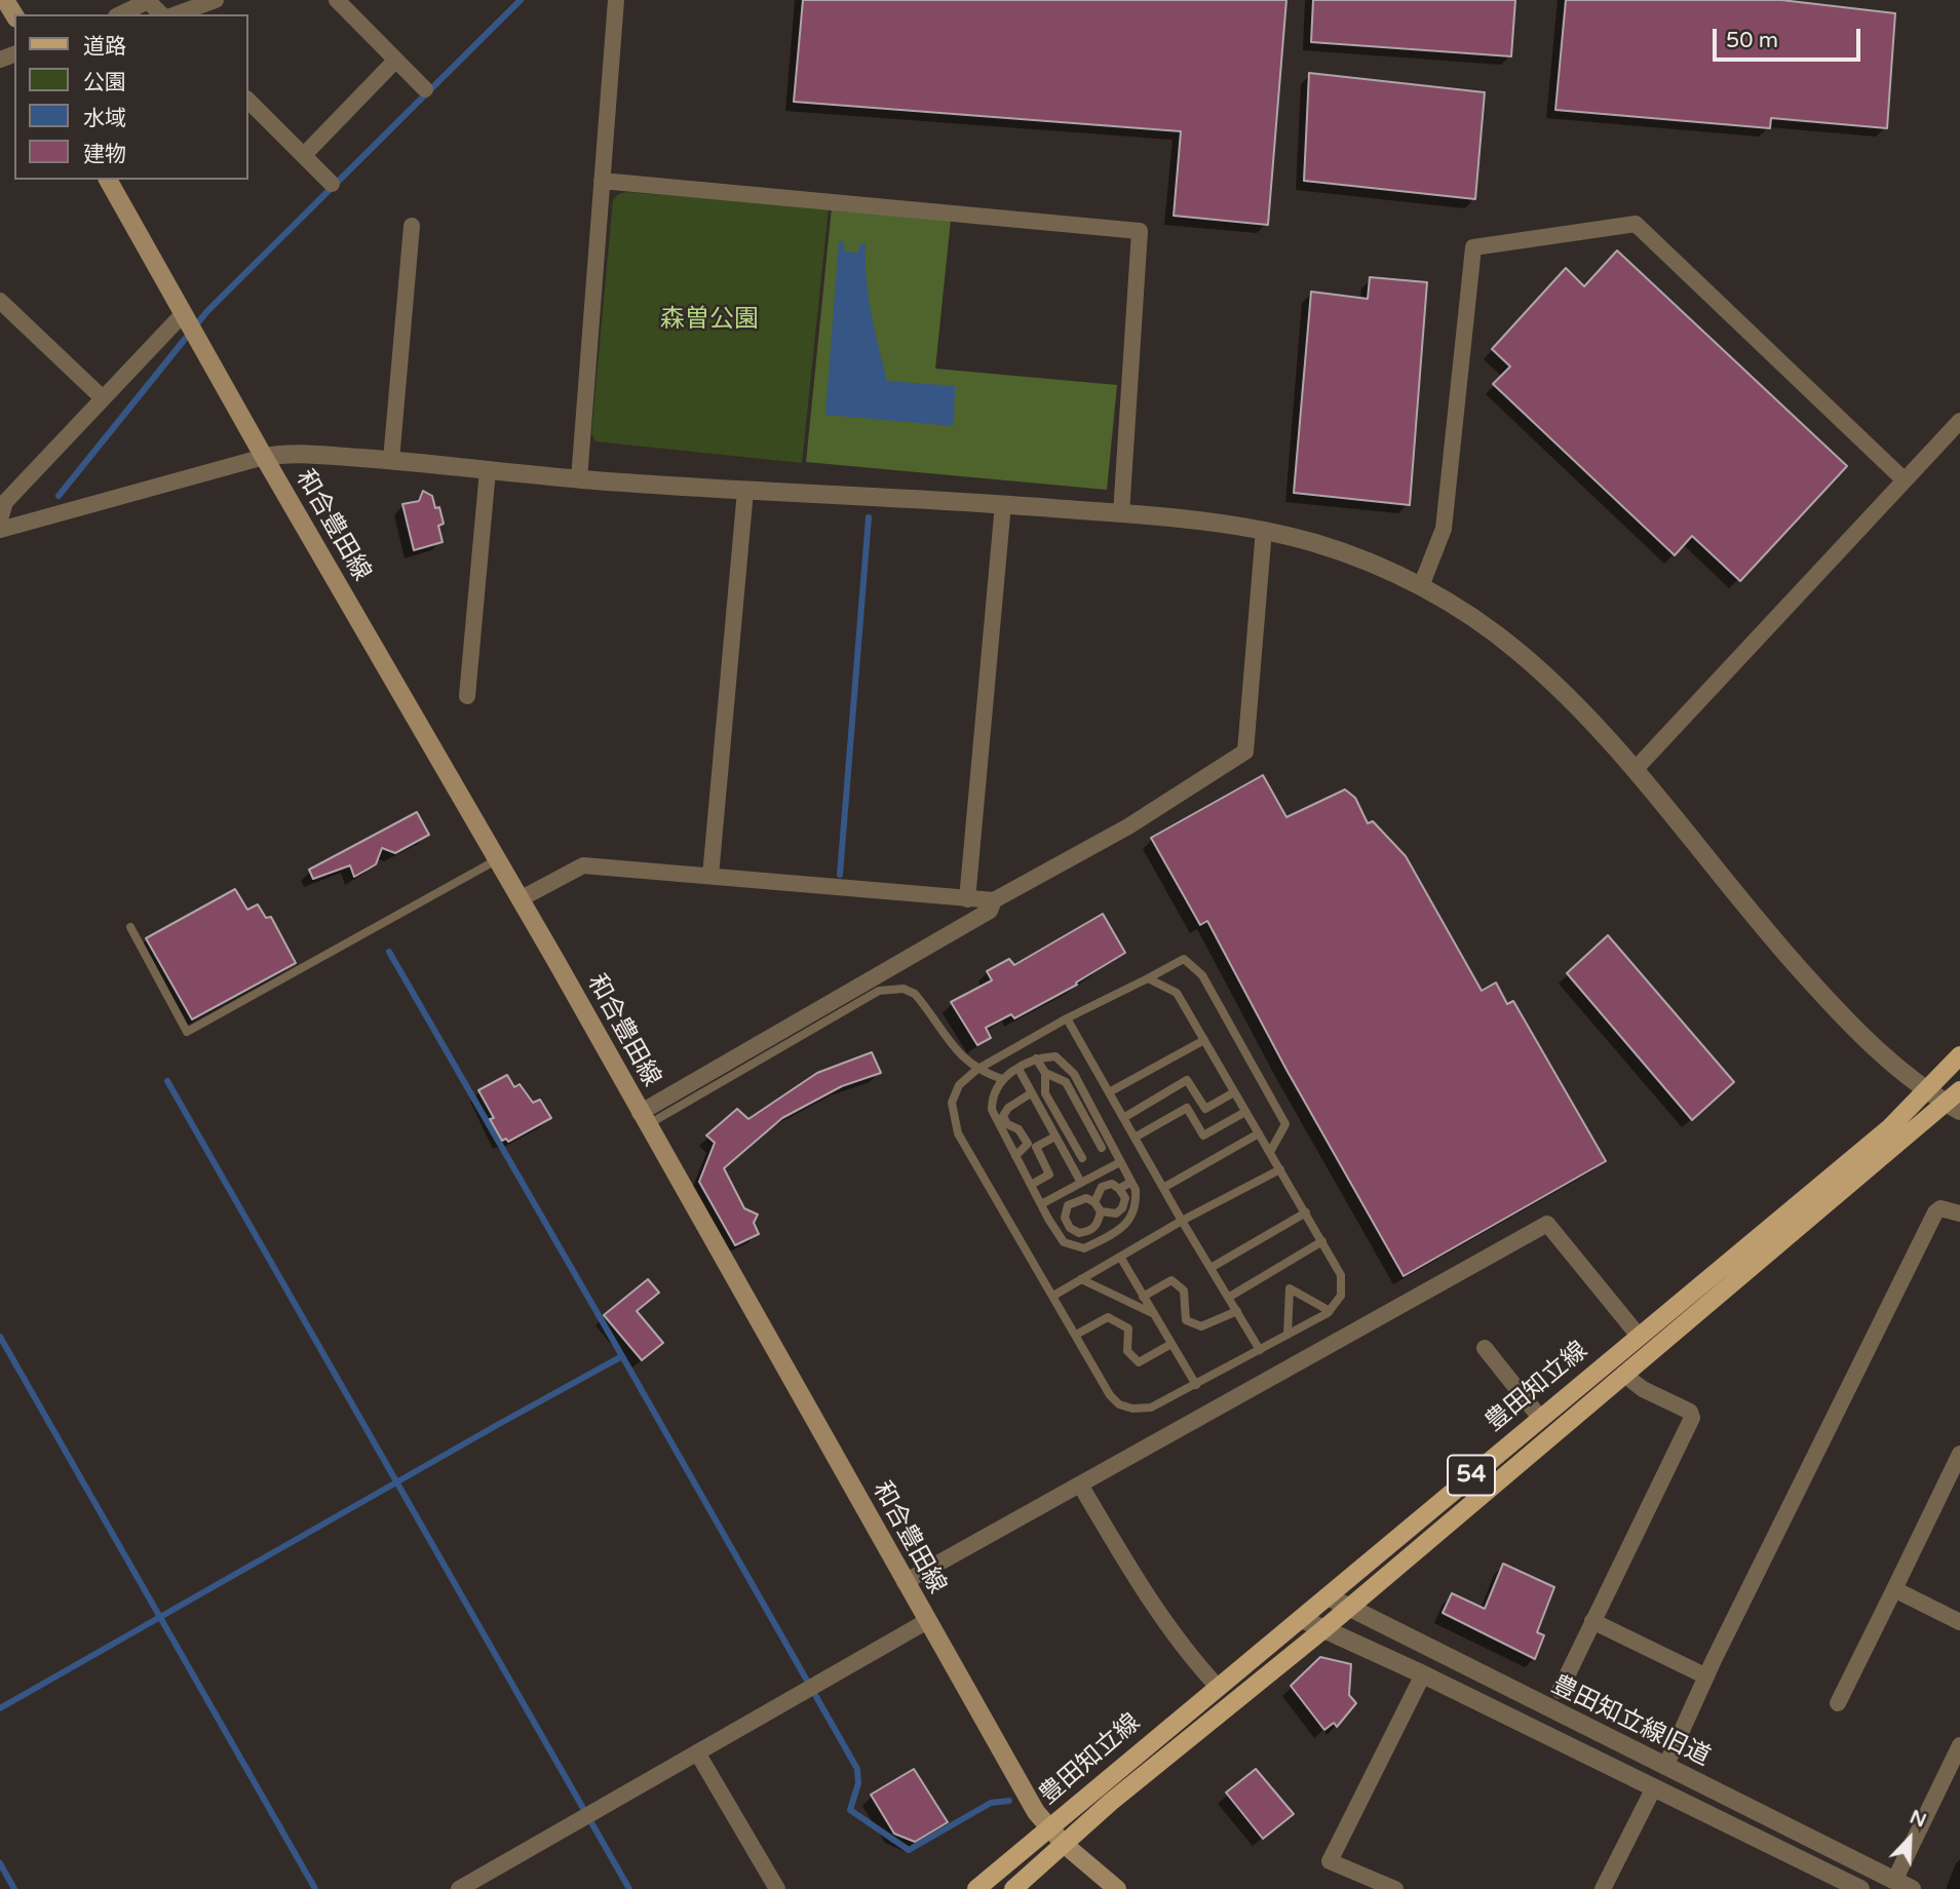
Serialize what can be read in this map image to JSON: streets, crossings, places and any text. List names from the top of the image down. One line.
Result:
{"streets":{"main road":["和合豊田線","豊田知立線","54"],"street":["豊田知立線旧道"]},"crossings":[["和合豊田線","豊田知立線"],["豊田知立線","豊田知立線旧道"]],"parks":["森曽公園"],"legend":["道路","公園","水域","建物"],"scale_bar":"50 m","north":"top right"}
